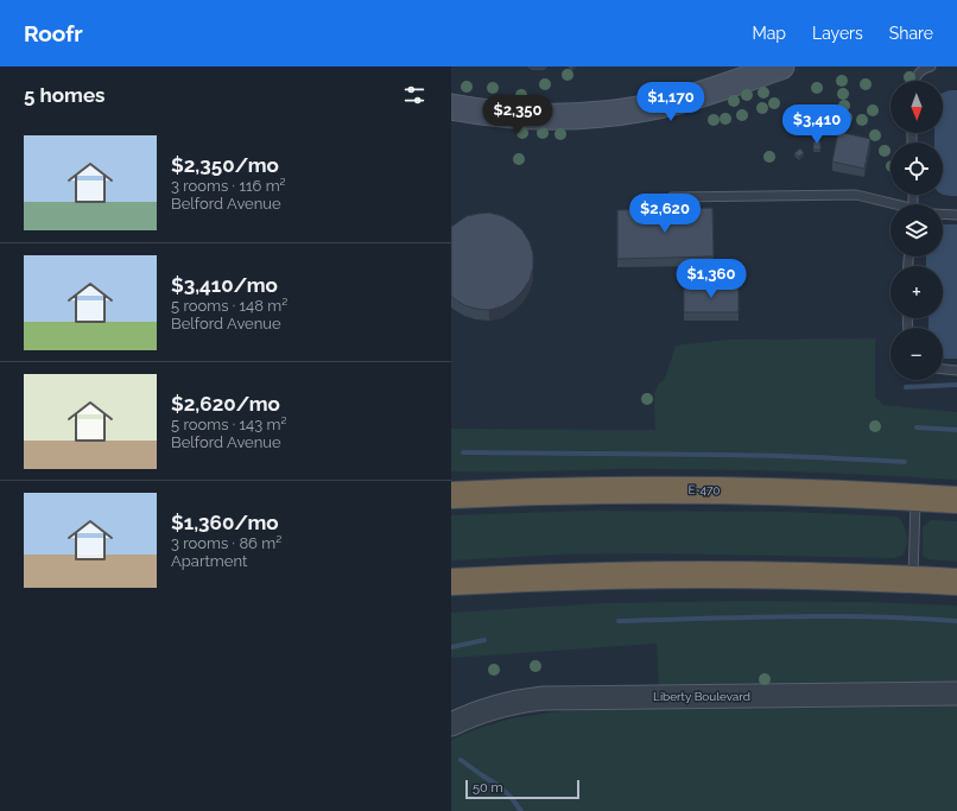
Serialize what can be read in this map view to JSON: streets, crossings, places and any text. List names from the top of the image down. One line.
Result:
{"streets":{"highway":["E-470"],"street":["Liberty Boulevard"]},"scale_bar":"50 m","north":"bottom","page":{"header":"Roofr","nav":["Map","Layers","Share"],"heading":"5 homes","map_buttons":["+","−"],"price":["$1,170","$2,350","$3,410","$2,620","$1,360"],"list":[{"name":"$2,350/mo","note":"3 rooms · 116 m² · Belford Avenue"},{"name":"$3,410/mo","note":"5 rooms · 148 m² · Belford Avenue"},{"name":"$2,620/mo","note":"5 rooms · 143 m² · Belford Avenue"},{"name":"$1,360/mo","note":"3 rooms · 86 m² · Apartment"}],"scale":"50 m"}}
